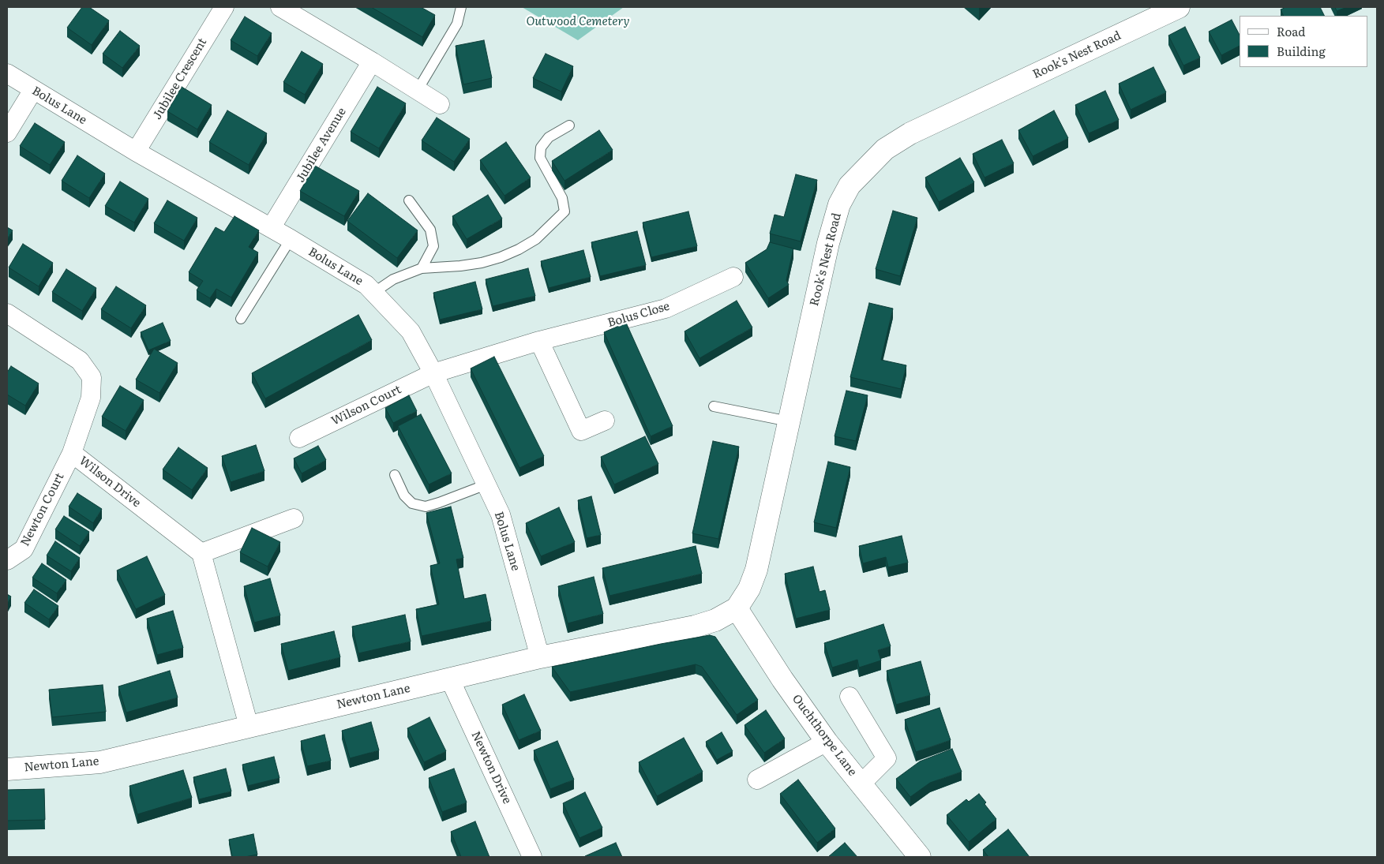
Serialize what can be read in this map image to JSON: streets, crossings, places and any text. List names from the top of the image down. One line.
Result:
{"streets":{"street":["Rook's Nest Road","Jubilee Crescent","Bolus Lane","Jubilee Avenue","Bolus Close","Wilson Court","Wilson Drive","Newton Court","Newton Lane","Ouchthorpe Lane","Newton Drive"]},"crossings":[["Rook's Nest Road","Newton Lane"],["Rook's Nest Road","Ouchthorpe Lane"],["Jubilee Crescent","Bolus Lane"],["Bolus Lane","Jubilee Avenue"],["Bolus Lane","Bolus Close"],["Bolus Lane","Wilson Court"],["Bolus Lane","Newton Lane"],["Bolus Close","Wilson Court"],["Wilson Drive","Newton Court"],["Newton Lane","Ouchthorpe Lane"],["Newton Lane","Newton Drive"]],"parks":["Outwood Cemetery"],"legend":["Road","Building"]}
